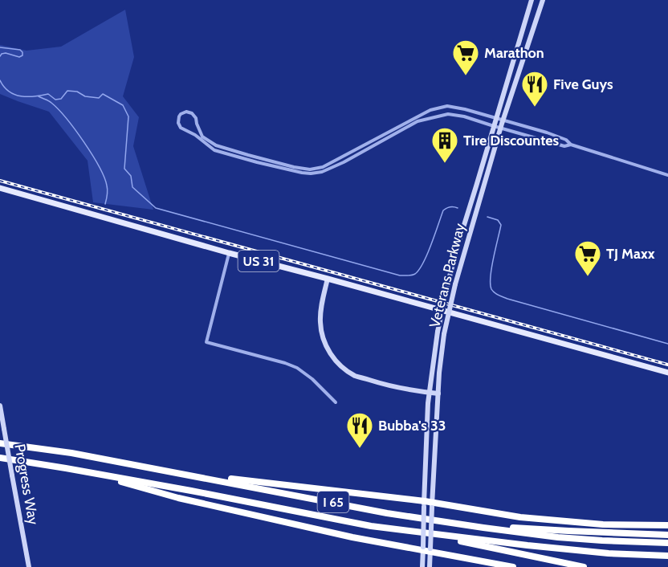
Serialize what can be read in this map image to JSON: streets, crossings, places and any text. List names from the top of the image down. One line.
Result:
{"streets":{"highway":["I 65"],"main road":["US 31","Veterans Parkway","Progress Way"]},"places":{"supermarket":["Marathon","TJ Maxx"],"restaurant":["Five Guys","Bubba's 33"],"building":["Tire Discountes"]}}
